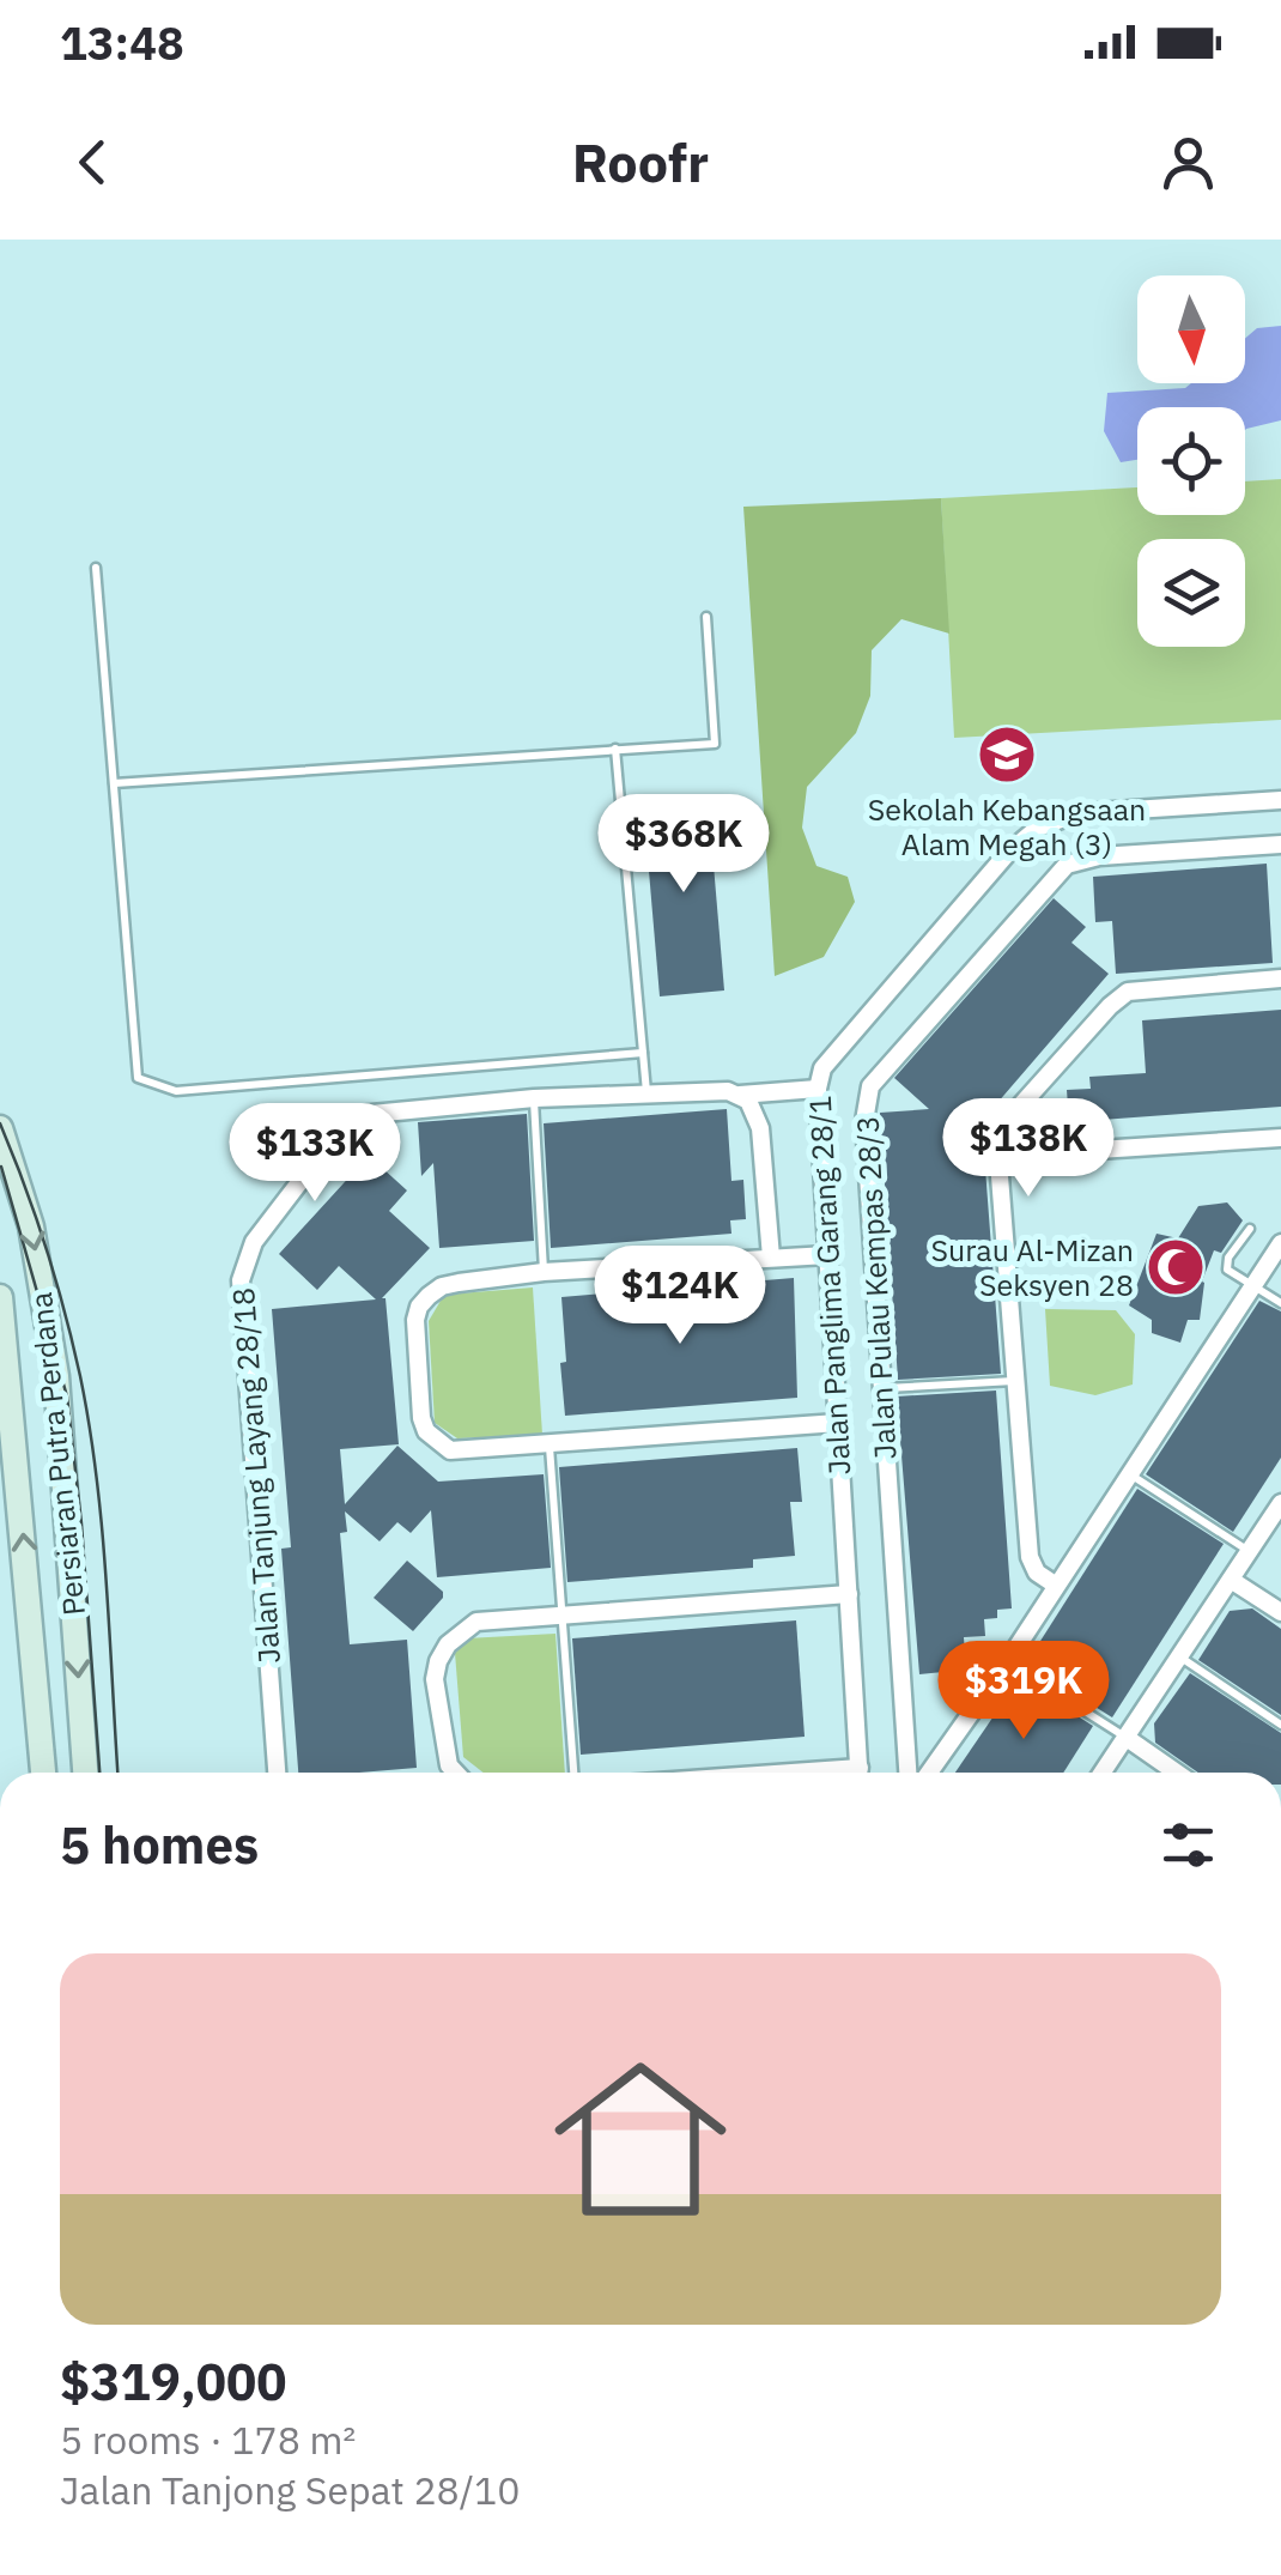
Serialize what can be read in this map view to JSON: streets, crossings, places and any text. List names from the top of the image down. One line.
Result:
{"streets":{"main road":["Persiaran Putra Perdana"],"street":["Jalan Panglima Garang 28/1","Jalan Pulau Kempas 28/3","Jalan Tanjung Layang 28/18"]},"crossings":[["Jalan Panglima Garang 28/1","Jalan Tanjung Layang 28/18"]],"places":{"school or university":["Sekolah Kebangsaan Alam Megah (3)"],"mosque":["Surau Al-Mizan Seksyen 28"]},"north":"bottom","page":{"status":"13:48","header":"Roofr","price":["$368K","$138K","$133K","$124K","$319K"],"heading":"5 homes","list":[{"name":"$319,000","note":"5 rooms · 178 m² · Jalan Tanjong Sepat 28/10"}]}}
